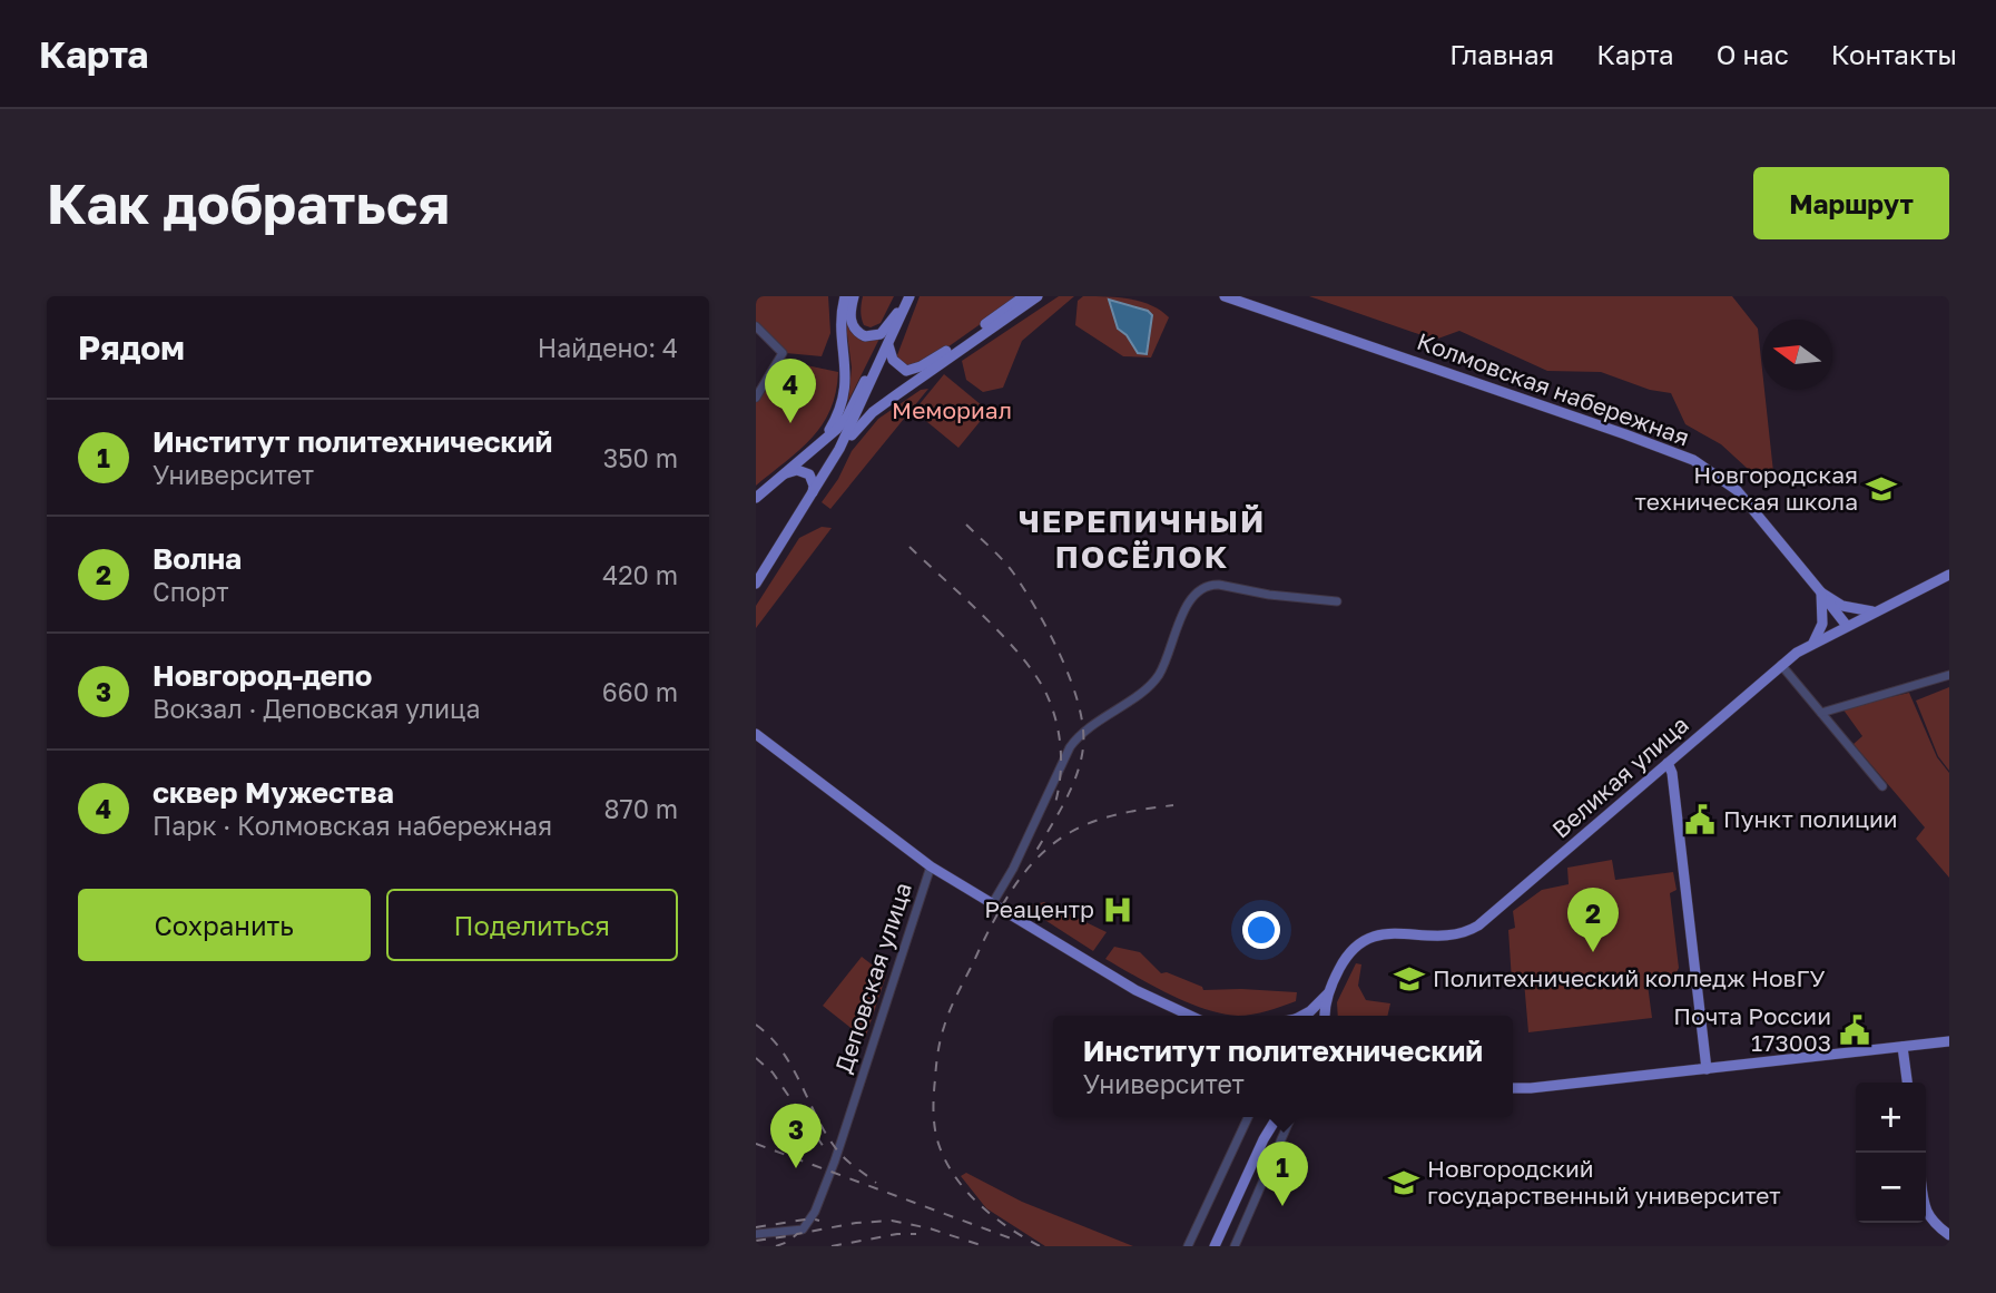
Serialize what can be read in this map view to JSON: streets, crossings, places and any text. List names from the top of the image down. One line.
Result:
{"streets":{"main road":["Колмовская набережная","Великая улица"],"street":["Деповская улица"]},"crossings":[["Колмовская набережная","Великая улица"]],"districts":["ЧЕРЕПИЧНЫЙ ПОСЁЛОК"],"parks":["Мемориал"],"places":{"school or university":["Новгородская техническая школа","Политехнический колледж НовГУ","Новгородский государственный университет"],"public building":["Пункт полиции","Почта России 173003"],"hospital":["Реацентр"]},"north":"left","page":{"header":"Карта","nav":["Главная","Карта","О нас","Контакты"],"buttons":["Маршрут",["Сохранить","Поделиться"]],"title":"Как добраться","heading":["Рядом","Найдено: 4"],"pins":["4","2","3","1"],"list":[{"mark":"1","name":"Институт политехнический","note":"Университет","value":"350 m"},{"mark":"2","name":"Волна","note":"Спорт","value":"420 m"},{"mark":"3","name":"Новгород-депо","note":"Вокзал · Деповская улица","value":"660 m"},{"mark":"4","name":"сквер Мужества","note":"Парк · Колмовская набережная","value":"870 m"}],"popup":["Институт политехнический","Университет"],"map_buttons":["+","−"]}}
